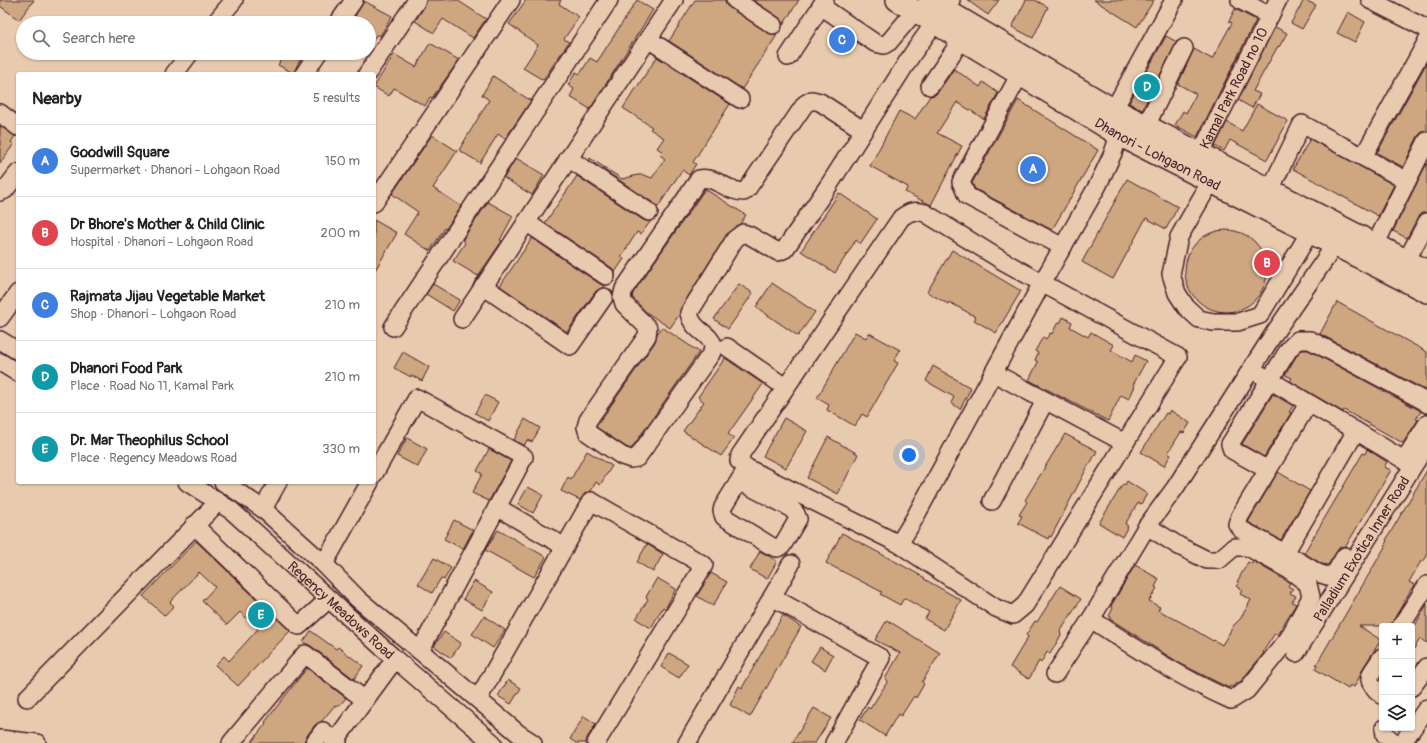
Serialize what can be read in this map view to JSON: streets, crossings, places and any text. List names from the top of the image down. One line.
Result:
{"streets":{"main road":["Dhanori - Lohgaon Road"],"street":["Kamal Park Road no 10","Palladium Exotica Inner Road","Regency Meadows Road"]},"crossings":[["Kamal Park Road no 10","Dhanori - Lohgaon Road"]],"page":{"search":"Search here","pins":["C","D","A","B","E"],"heading":["Nearby","5 results"],"list":[{"mark":"A","name":"Goodwill Square","note":"Supermarket · Dhanori - Lohgaon Road","value":"150 m"},{"mark":"B","name":"Dr Bhore's Mother & Child Clinic","note":"Hospital · Dhanori - Lohgaon Road","value":"200 m"},{"mark":"C","name":"Rajmata Jijau Vegetable Market","note":"Shop · Dhanori - Lohgaon Road","value":"210 m"},{"mark":"D","name":"Dhanori Food Park","note":"Place · Road No 11, Kamal Park","value":"210 m"},{"mark":"E","name":"Dr. Mar Theophilus School","note":"Place · Regency Meadows Road","value":"330 m"}],"map_buttons":["+","−"]}}
